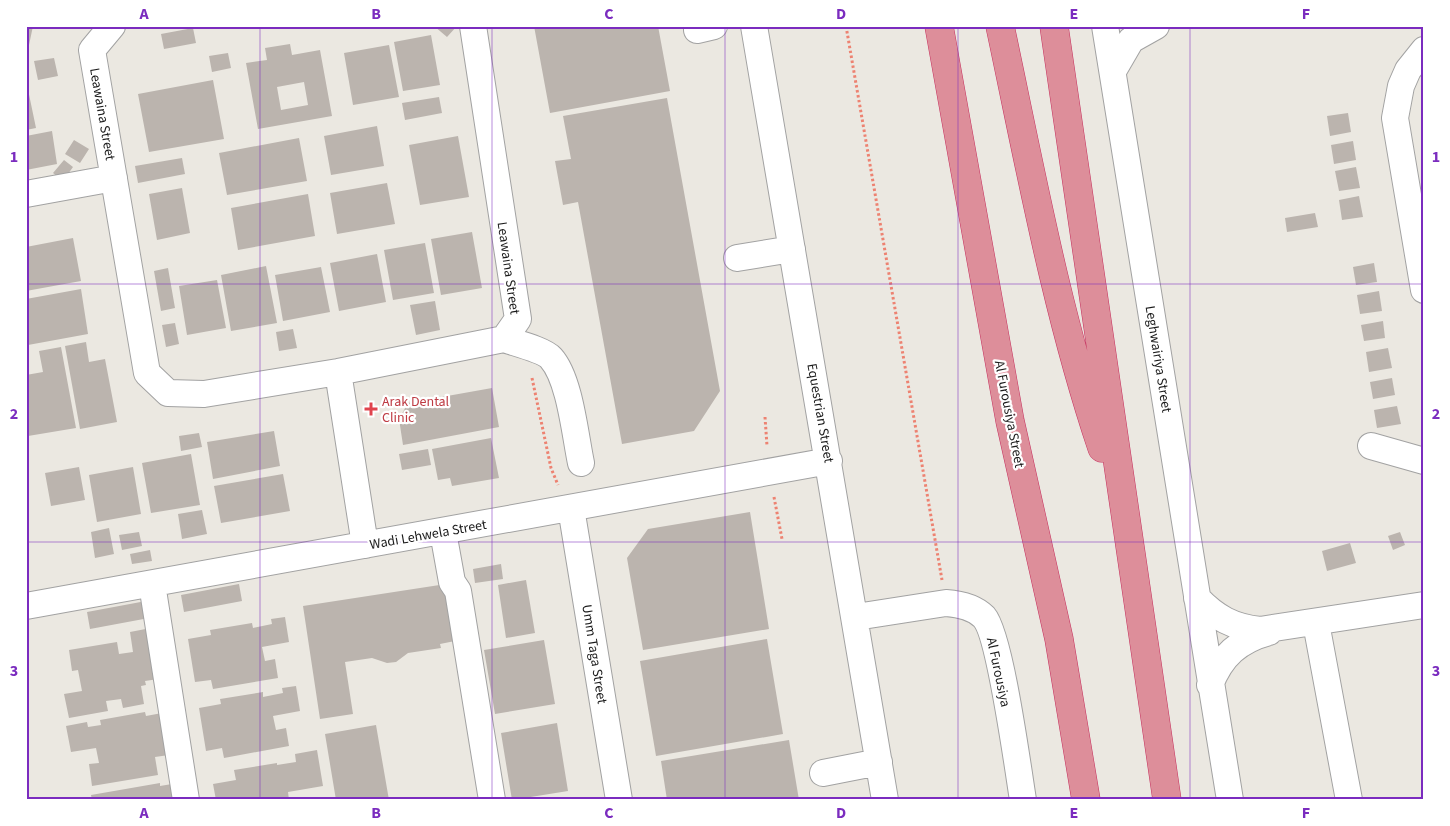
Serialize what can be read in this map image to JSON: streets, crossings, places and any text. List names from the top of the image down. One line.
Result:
{"streets":{"highway":["Al Furousiya Street"],"street":["Leawaina Street","Leghwairiya Street","Equestrian Street","Wadi Lehwela Street","Umm Taga Street","Al Furousiya"]},"crossings":[["Equestrian Street","Wadi Lehwela Street"],["Wadi Lehwela Street","Umm Taga Street"]],"places":{"health":["Arak Dental Clinic"]},"grid":{"columns":["A","B","C","D","E","F"],"rows":["1","2","3"]}}
